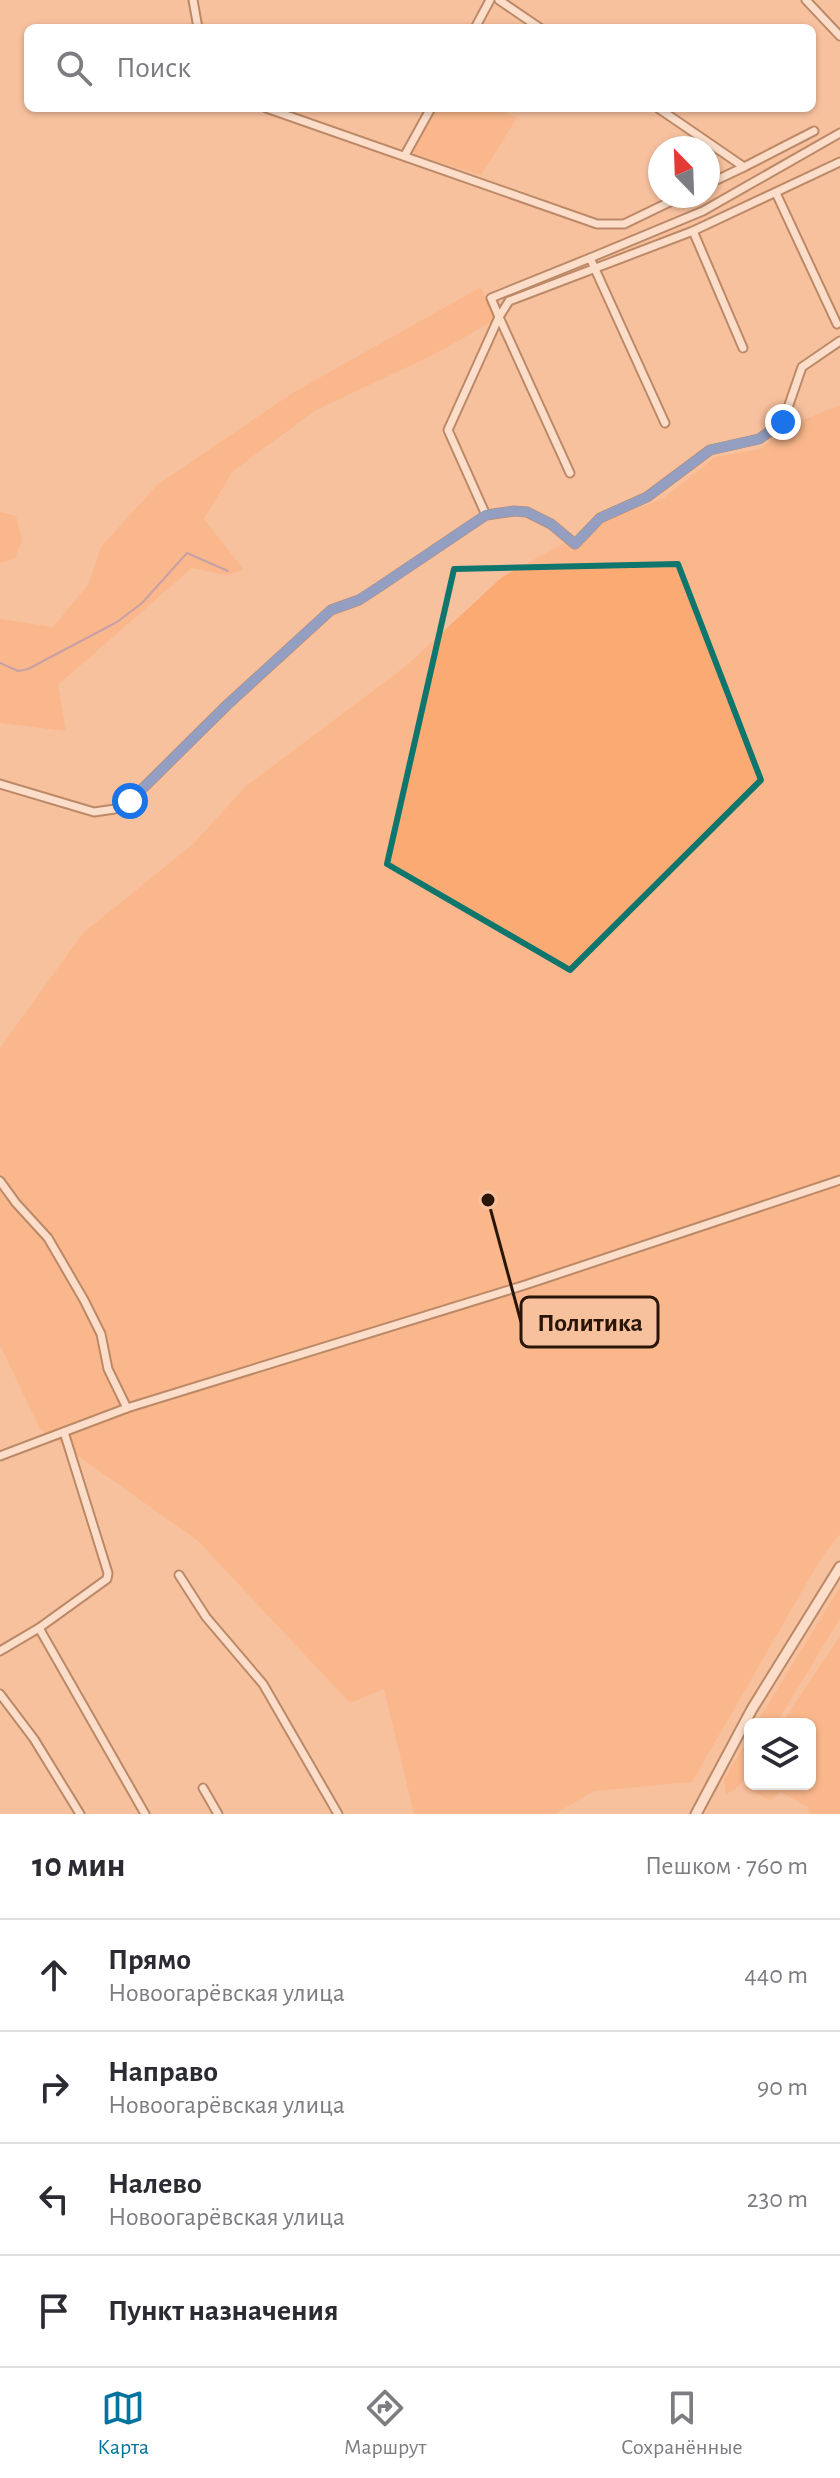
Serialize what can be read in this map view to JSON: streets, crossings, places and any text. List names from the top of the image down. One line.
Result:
{"places":["Политика"],"north":"top left","page":{"search":"Поиск","heading":["10 мин","Пешком · 760 m"],"list":[["Прямо","Новоогарёвская улица","440 m"],["Направо","Новоогарёвская улица","90 m"],["Налево","Новоогарёвская улица","230 m"],"Пункт назначения"],"nav":["Карта","Маршрут","Сохранённые"]}}
